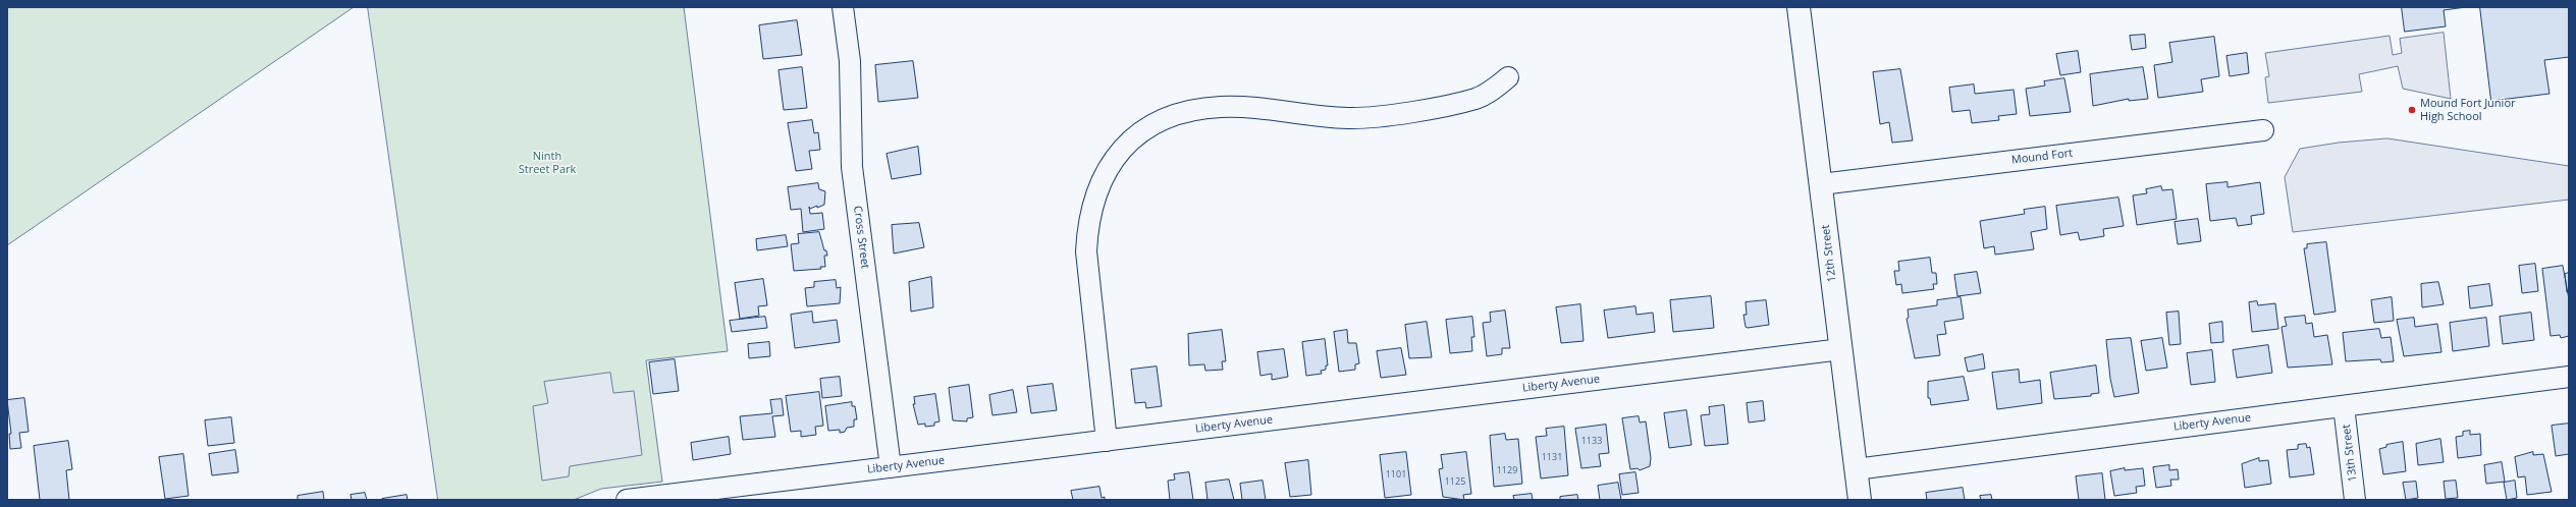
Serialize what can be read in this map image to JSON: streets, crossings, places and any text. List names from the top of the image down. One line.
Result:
{"streets":{"main road":["12th Street"],"street":["Mound Fort","Cross Street","Liberty Avenue","13th Street"]},"crossings":[["Mound Fort","12th Street"],["Cross Street","Liberty Avenue"],["12th Street","Liberty Avenue"],["Liberty Avenue","13th Street"]],"parks":["Ninth Street Park"],"places":["Mound Fort Junior High School"],"house_numbers":["1133","1131","1129","1101","1125"]}
